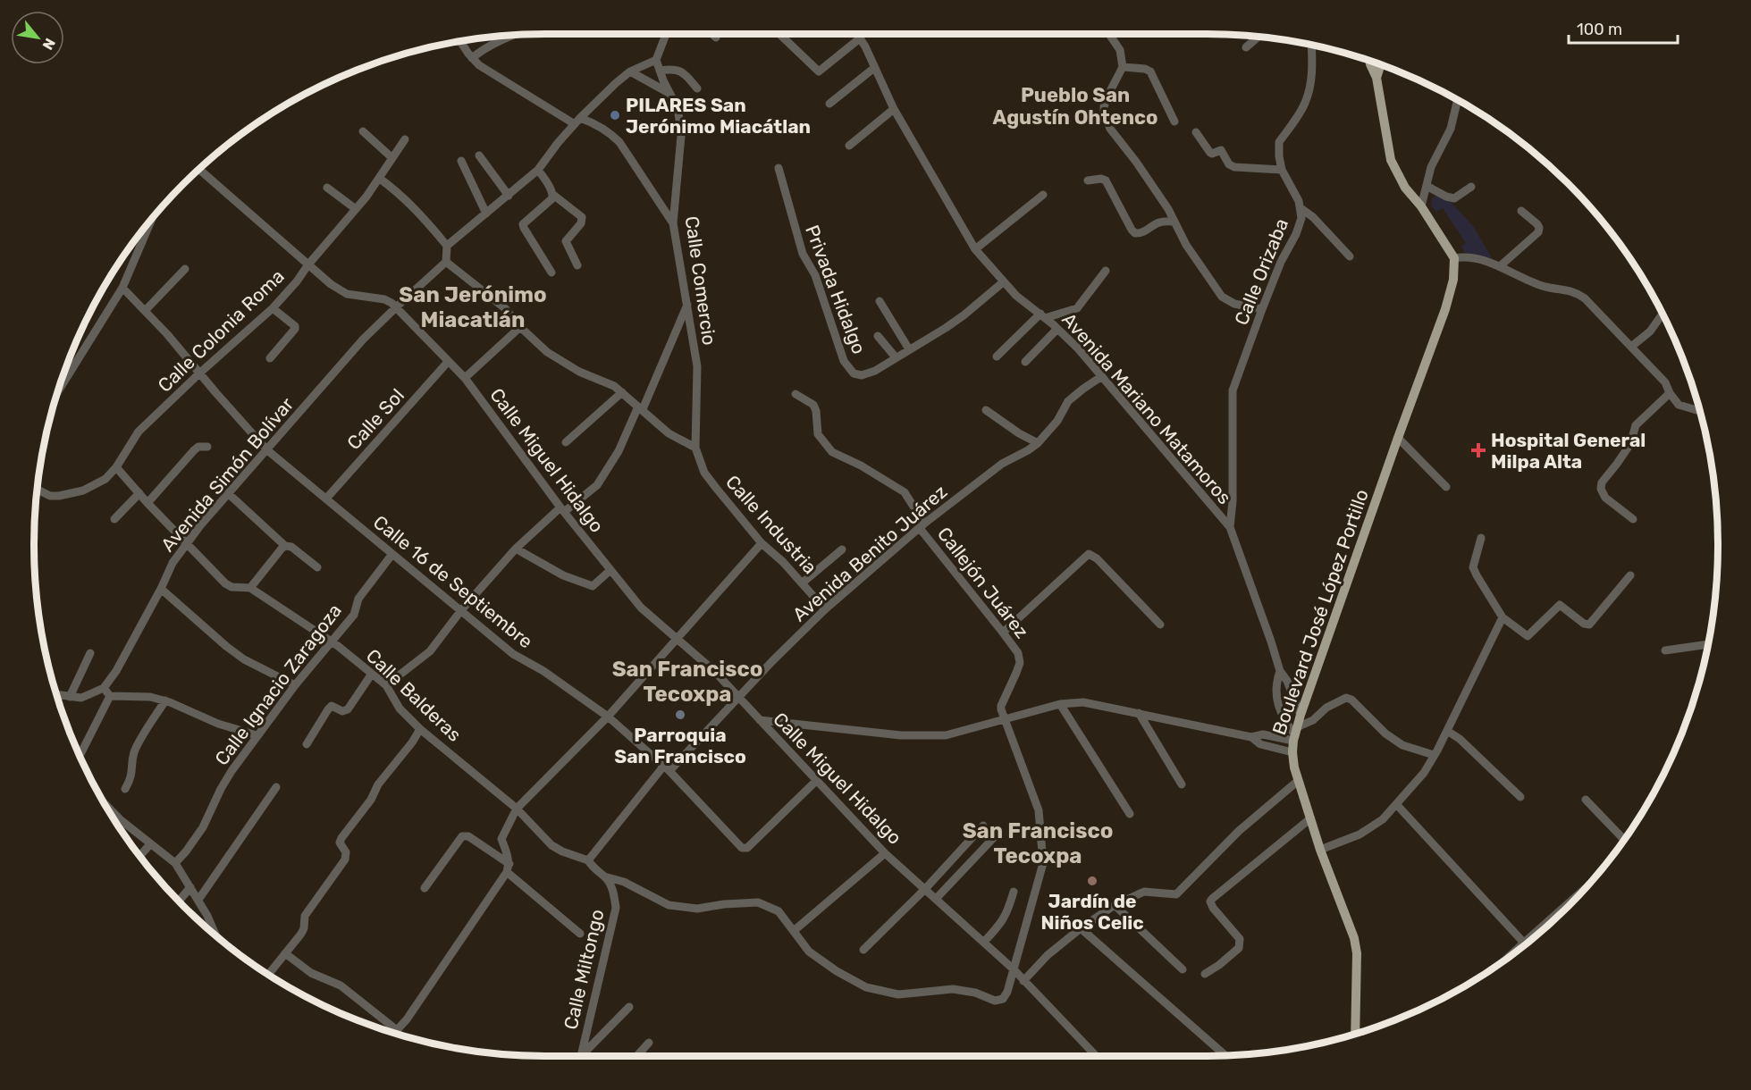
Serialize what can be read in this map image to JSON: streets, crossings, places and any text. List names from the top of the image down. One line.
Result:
{"streets":{"main road":["Boulevard José López Portillo"],"street":["Calle Orizaba","Calle Comercio","Privada Hidalgo","Calle Colonia Roma","Avenida Mariano Matamoros","Calle Sol","Calle Miguel Hidalgo","Avenida Simón Bolívar","Calle Industria","Avenida Benito Juárez","Calle 16 de Septiembre","Callejón Juárez","Calle Ignacio Zaragoza","Calle Balderas","Calle Miltongo"]},"crossings":[["Calle Orizaba","Avenida Mariano Matamoros"],["Calle Comercio","Calle Industria"],["Privada Hidalgo","Avenida Mariano Matamoros"],["Calle Colonia Roma","Calle 16 de Septiembre"],["Calle Colonia Roma","Calle Balderas"],["Avenida Mariano Matamoros","Avenida Benito Juárez"],["Avenida Mariano Matamoros","Boulevard José López Portillo"],["Calle Sol","Calle Miguel Hidalgo"],["Calle Sol","Calle 16 de Septiembre"],["Calle Miguel Hidalgo","Avenida Simón Bolívar"],["Calle Miguel Hidalgo","Avenida Benito Juárez"],["Calle Miguel Hidalgo","Calle 16 de Septiembre"],["Avenida Simón Bolívar","Calle 16 de Septiembre"],["Avenida Simón Bolívar","Calle Balderas"],["Calle Industria","Avenida Benito Juárez"],["Avenida Benito Juárez","Calle 16 de Septiembre"],["Avenida Benito Juárez","Callejón Juárez"],["Avenida Benito Juárez","Calle Balderas"],["Avenida Benito Juárez","Calle Miltongo"],["Calle 16 de Septiembre","Calle Ignacio Zaragoza"],["Calle Ignacio Zaragoza","Calle Balderas"],["Calle Balderas","Calle Miltongo"]],"districts":["Pueblo San Agustín Ohtenco","San Jerónimo Miacatlán","San Francisco Tecoxpa","San Francisco Tecoxpa"],"places":{"other":["PILARES San Jerónimo Miacátlan","Parroquia San Francisco","Jardín de Niños Celic"],"health":["Hospital General Milpa Alta"]},"scale_bar":"100 m","north":"bottom right"}
